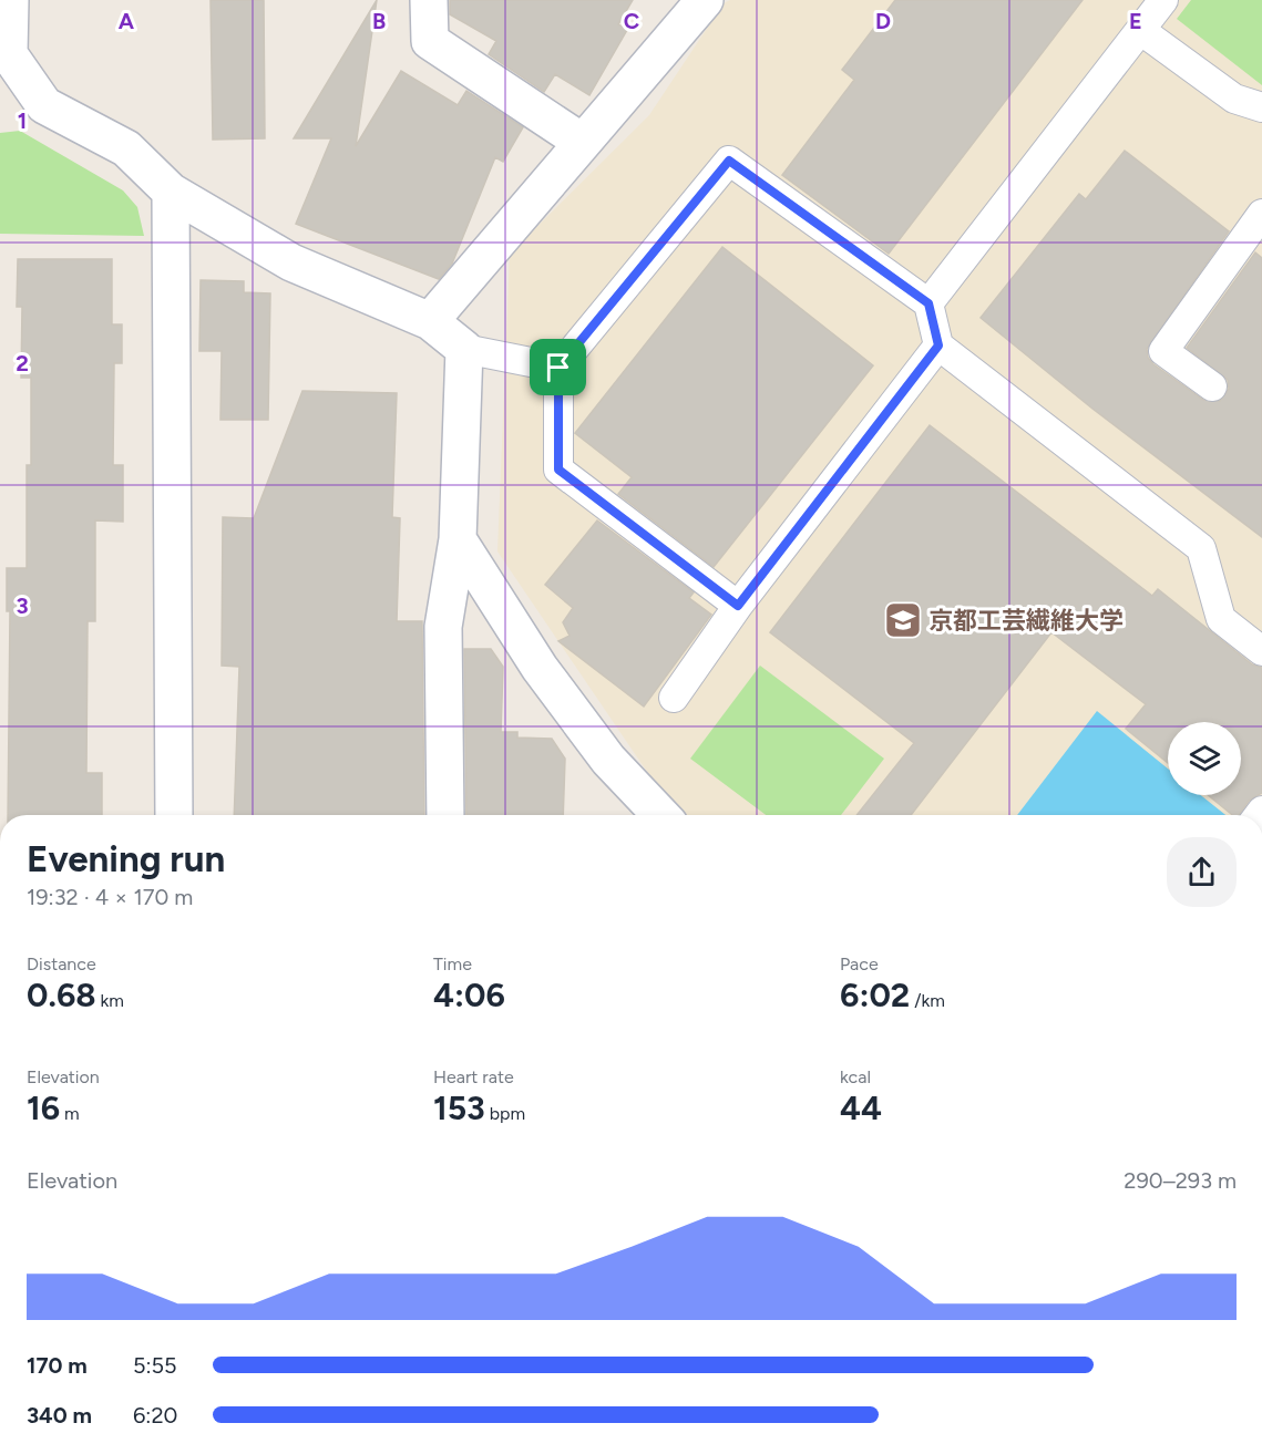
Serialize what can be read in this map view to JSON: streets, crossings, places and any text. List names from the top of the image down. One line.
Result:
{"places":{"school or university":["京都工芸繊維大学"]},"page":{"heading":["Evening run","19:32 · 4 × 170 m"],"stats":[["Distance","0.68 km"],["Time","4:06"],["Pace","6:02 /km"],["Elevation","16 m"],["Heart rate","153 bpm"],["kcal","44"]],"chart":["Elevation","290–293 m"],"list":[{"name":"170 m","note":"5:55"},{"name":"340 m","note":"6:20"}]},"grid":{"columns":["A","B","C","D","E"],"rows":["1","2","3"]}}
